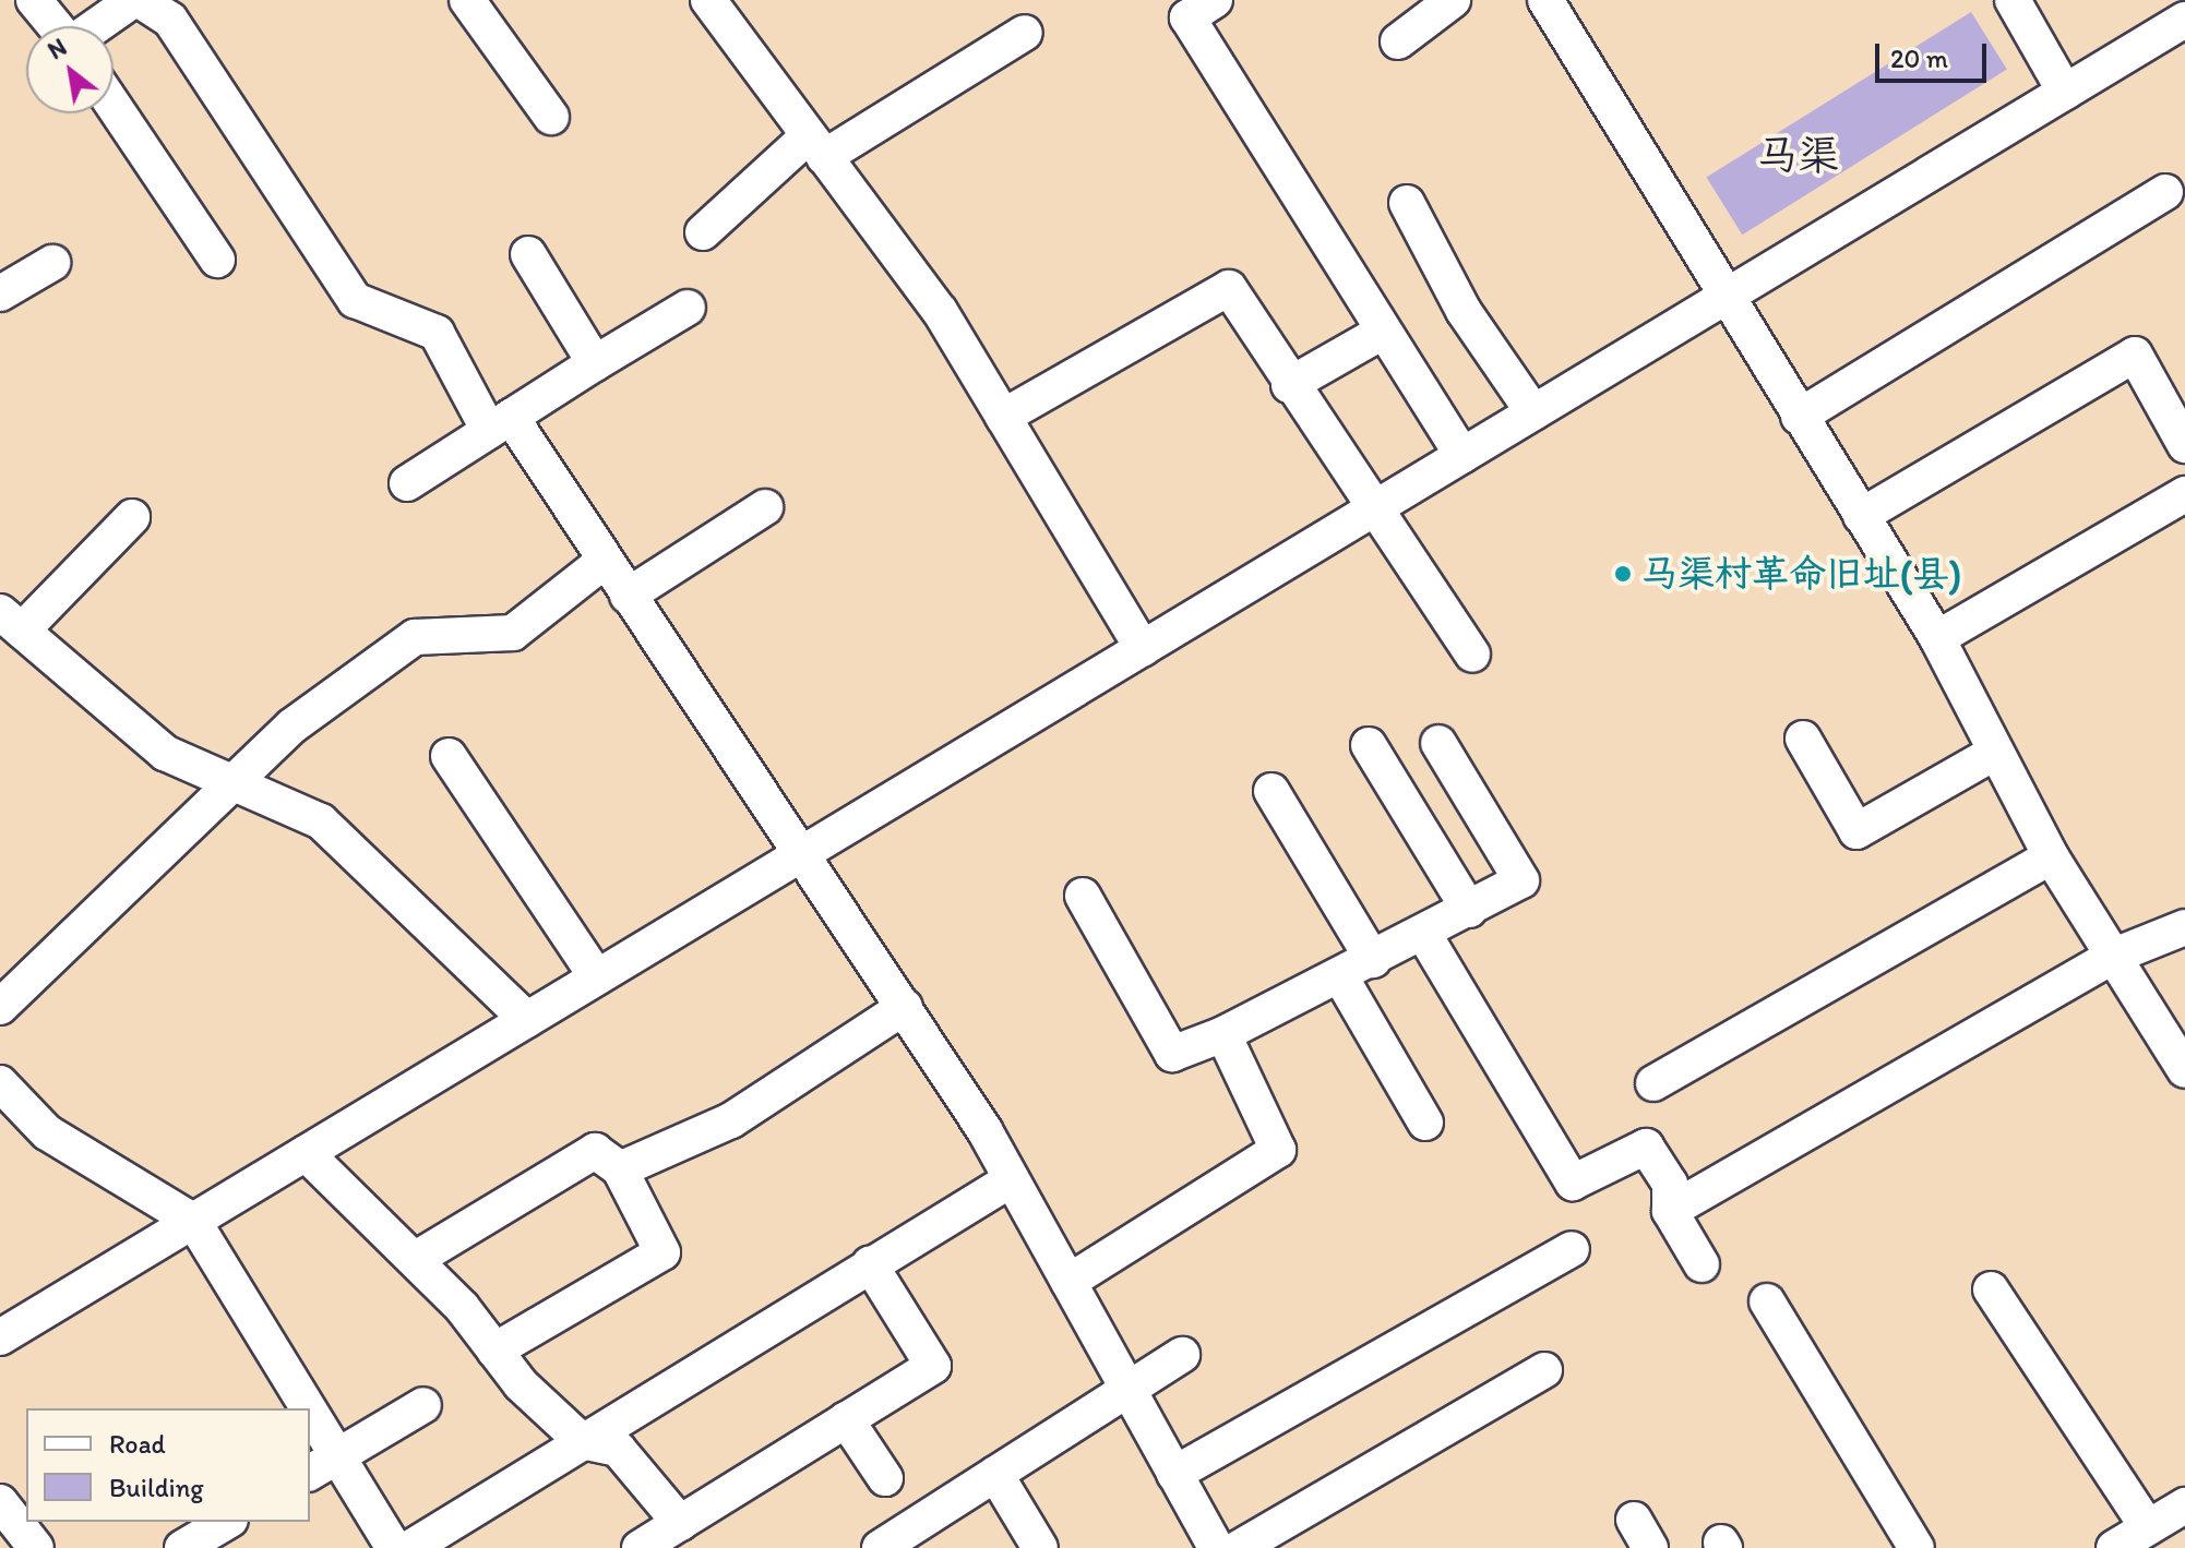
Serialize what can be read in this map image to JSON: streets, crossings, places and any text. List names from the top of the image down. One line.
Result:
{"districts":["马渠"],"places":["马渠村革命旧址(县)"],"legend":["Road","Building"],"scale_bar":"20 m","north":"top left"}
